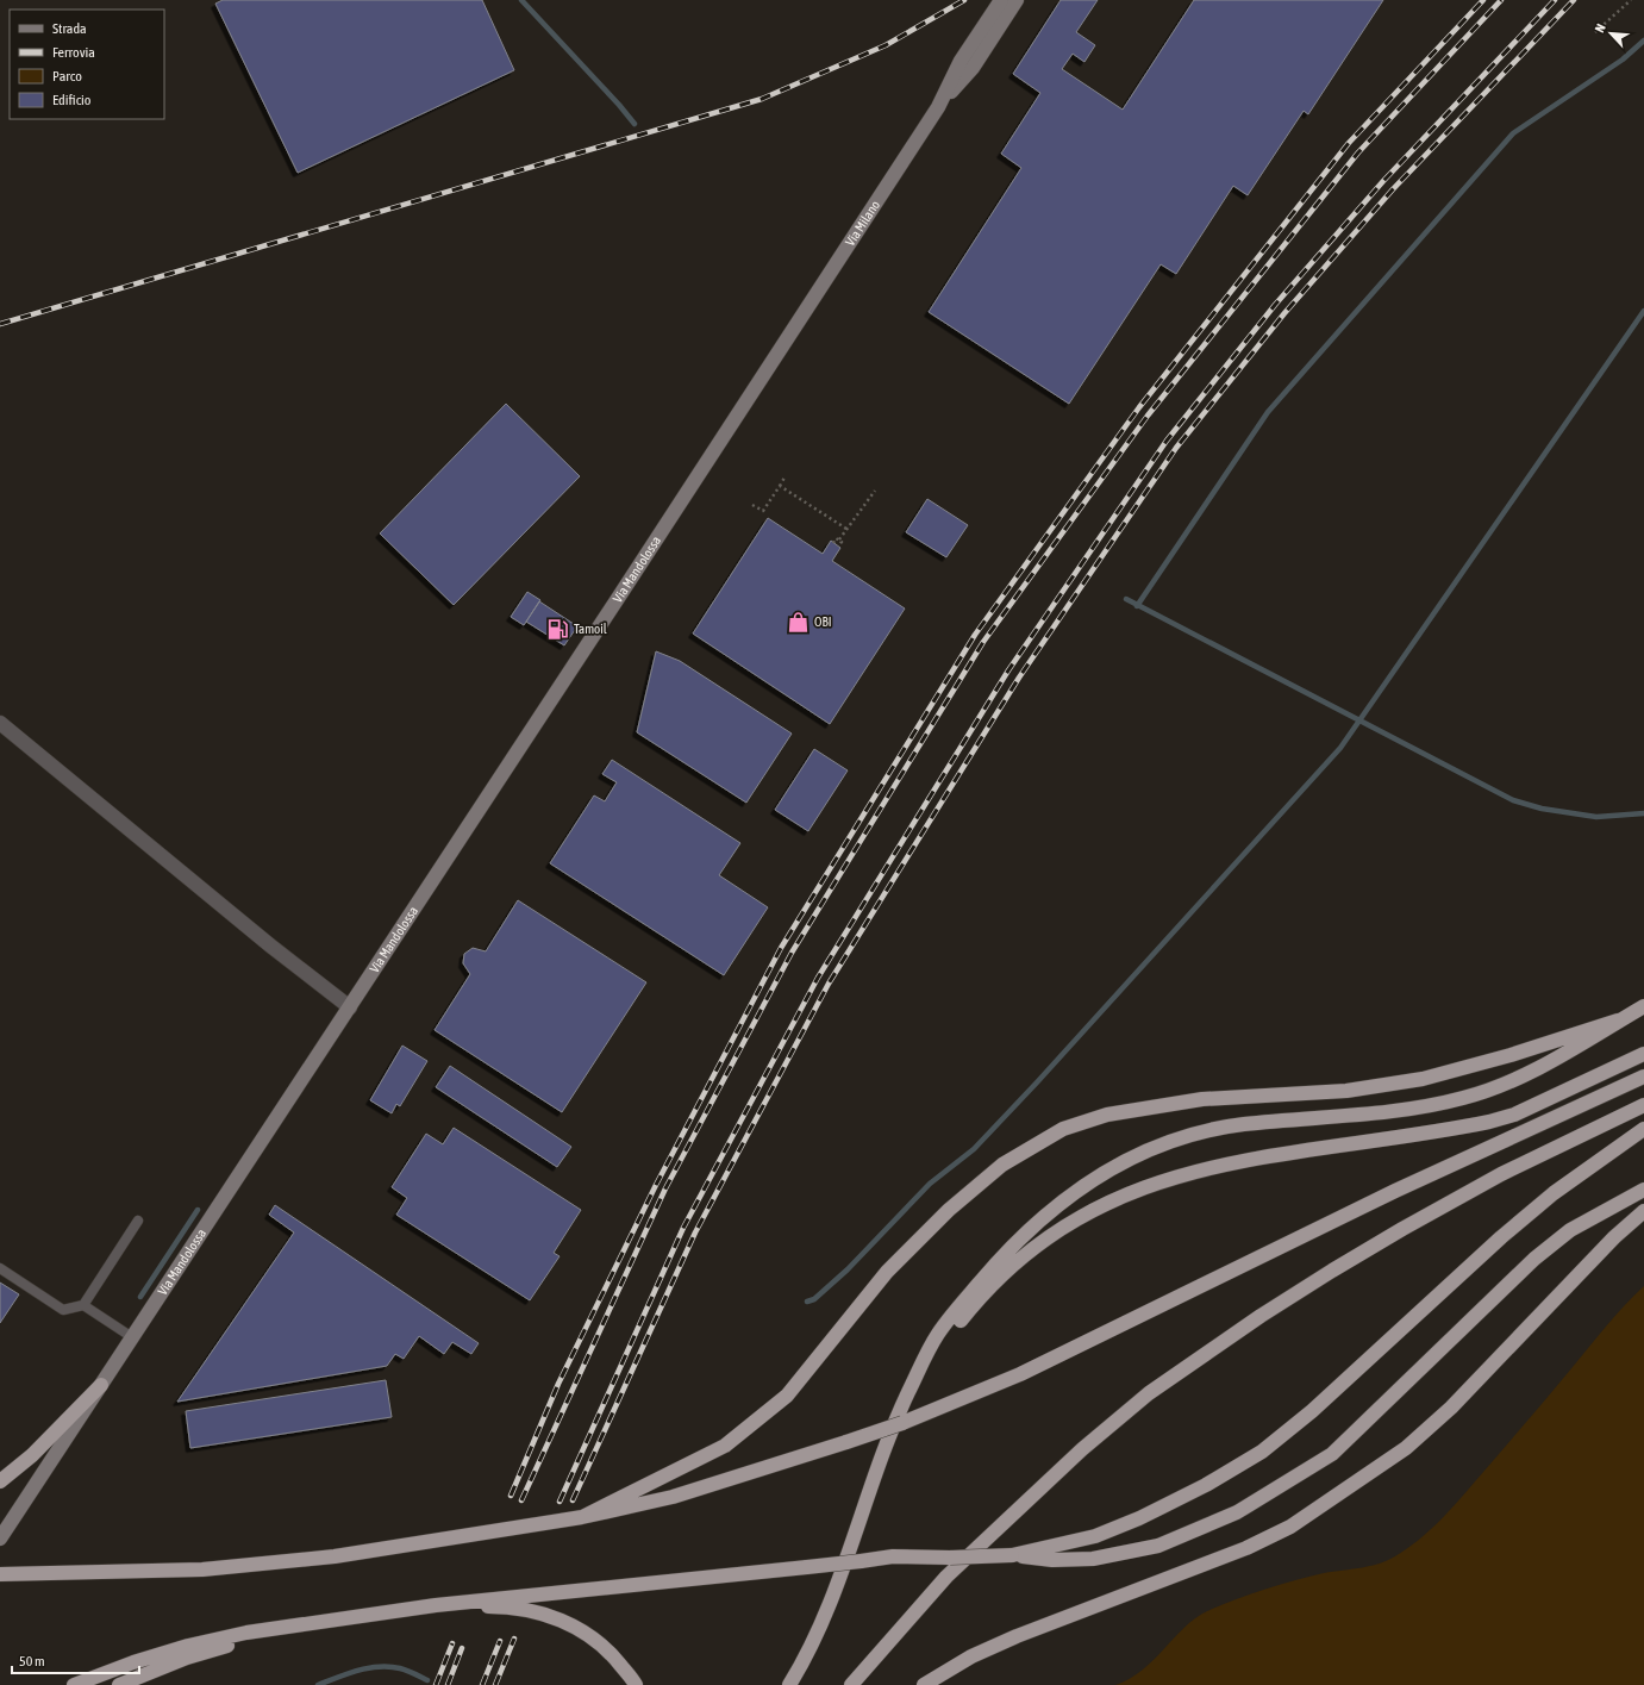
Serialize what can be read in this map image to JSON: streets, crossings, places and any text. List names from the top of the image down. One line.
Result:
{"streets":{"main road":["Via Milano","Via Mandolossa"]},"crossings":[["Via Milano","Via Mandolossa"]],"places":{"shop":["OBI"],"fuel station":["Tamoil"]},"legend":["Strada","Ferrovia","Parco","Edificio"],"scale_bar":"50 m","north":"top left"}
